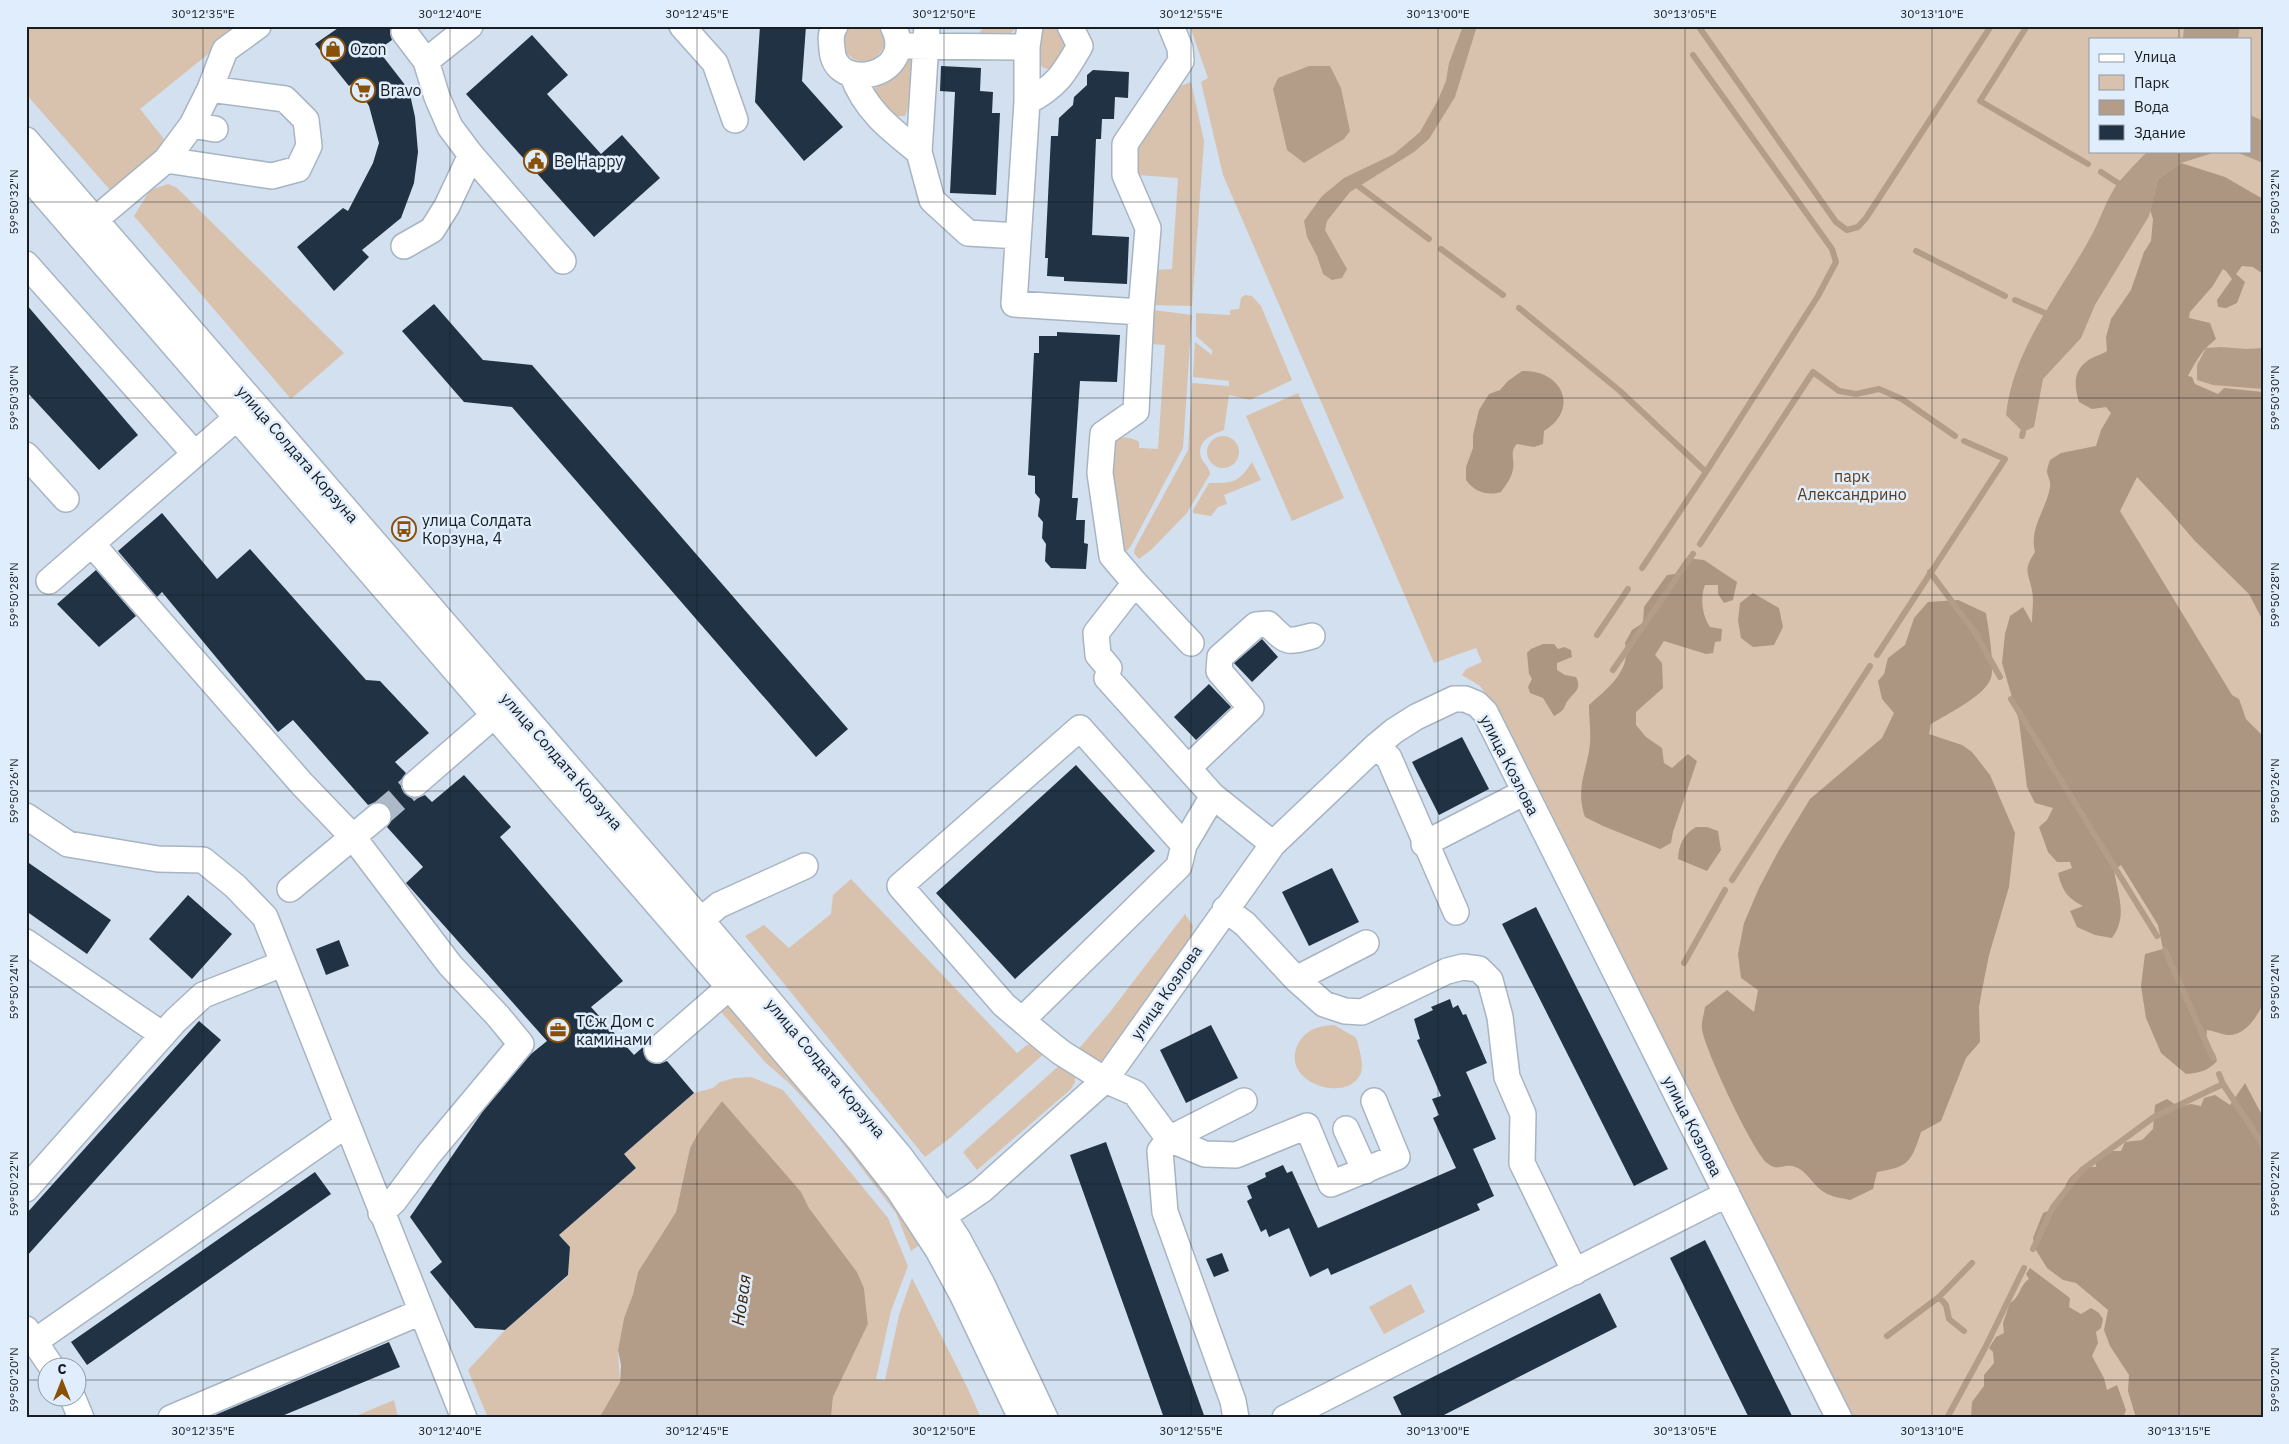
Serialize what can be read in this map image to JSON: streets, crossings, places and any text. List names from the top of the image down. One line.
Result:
{"streets":{"street":["улица Солдата Корзуна","улица Козлова"]},"crossings":[["улица Солдата Корзуна","улица Козлова"]],"water":["Новая"],"parks":["парк Александрино"],"places":{"shop":["Ozon"],"supermarket":["Bravo"],"public building":["Be Happy"],"bus stop":["улица Солдата Корзуна, 4"],"office":["ТСж Дом с каминами"]},"legend":["Улица","Парк","Вода","Здание"],"north":"top","coordinates":["30°12'35\"E","30°12'40\"E","30°12'45\"E","30°12'50\"E","30°12'55\"E","30°13'00\"E","30°13'05\"E","30°13'10\"E","59°50'32\"N","59°50'30\"N","59°50'28\"N","59°50'26\"N","59°50'24\"N","59°50'22\"N","59°50'20\"N","30°13'15\"E"]}
